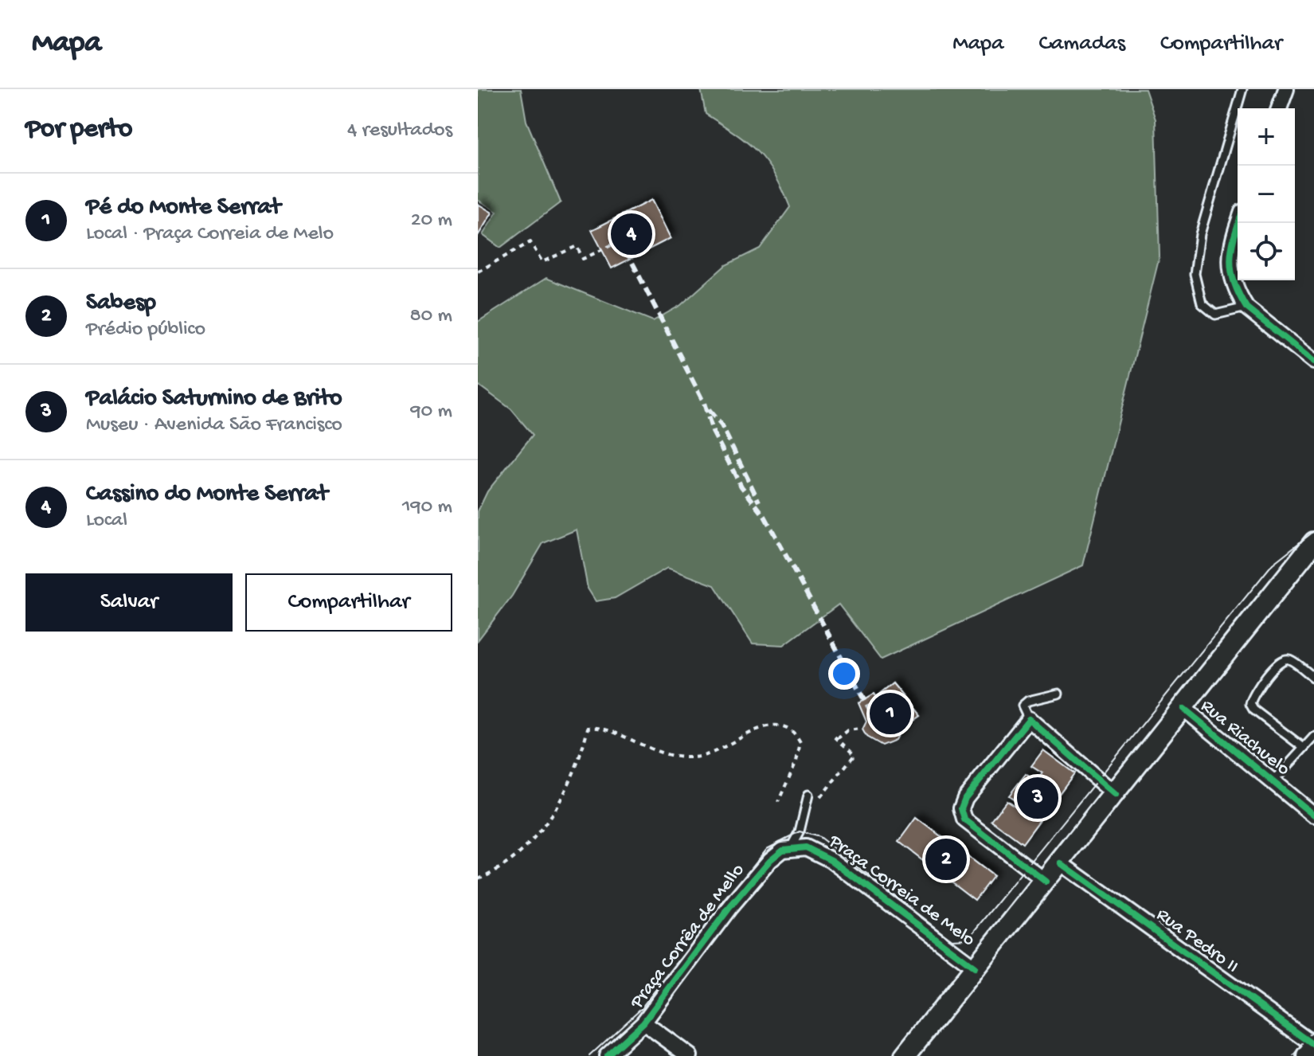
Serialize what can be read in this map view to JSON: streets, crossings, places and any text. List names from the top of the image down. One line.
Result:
{"streets":{"street":["Rua Riachuelo","Praça Correia de Melo","Praça Corrêa de Mello","Rua Pedro II"]},"crossings":[["Praça Correia de Melo","Praça Corrêa de Mello"]],"page":{"header":"Mapa","nav":["Mapa","Camadas","Compartilhar"],"heading":["Por perto","4 resultados"],"map_buttons":["+","−"],"list":[{"mark":"1","name":"Pé do Monte Serrat","note":"Local · Praça Correia de Melo","value":"20 m"},{"mark":"2","name":"Sabesp","note":"Prédio público","value":"80 m"},{"mark":"3","name":"Palácio Saturnino de Brito","note":"Museu · Avenida São Francisco","value":"90 m"},{"mark":"4","name":"Cassino do Monte Serrat","note":"Local","value":"190 m"}],"pins":["4","1","3","2"],"buttons":["Salvar","Compartilhar"]}}
